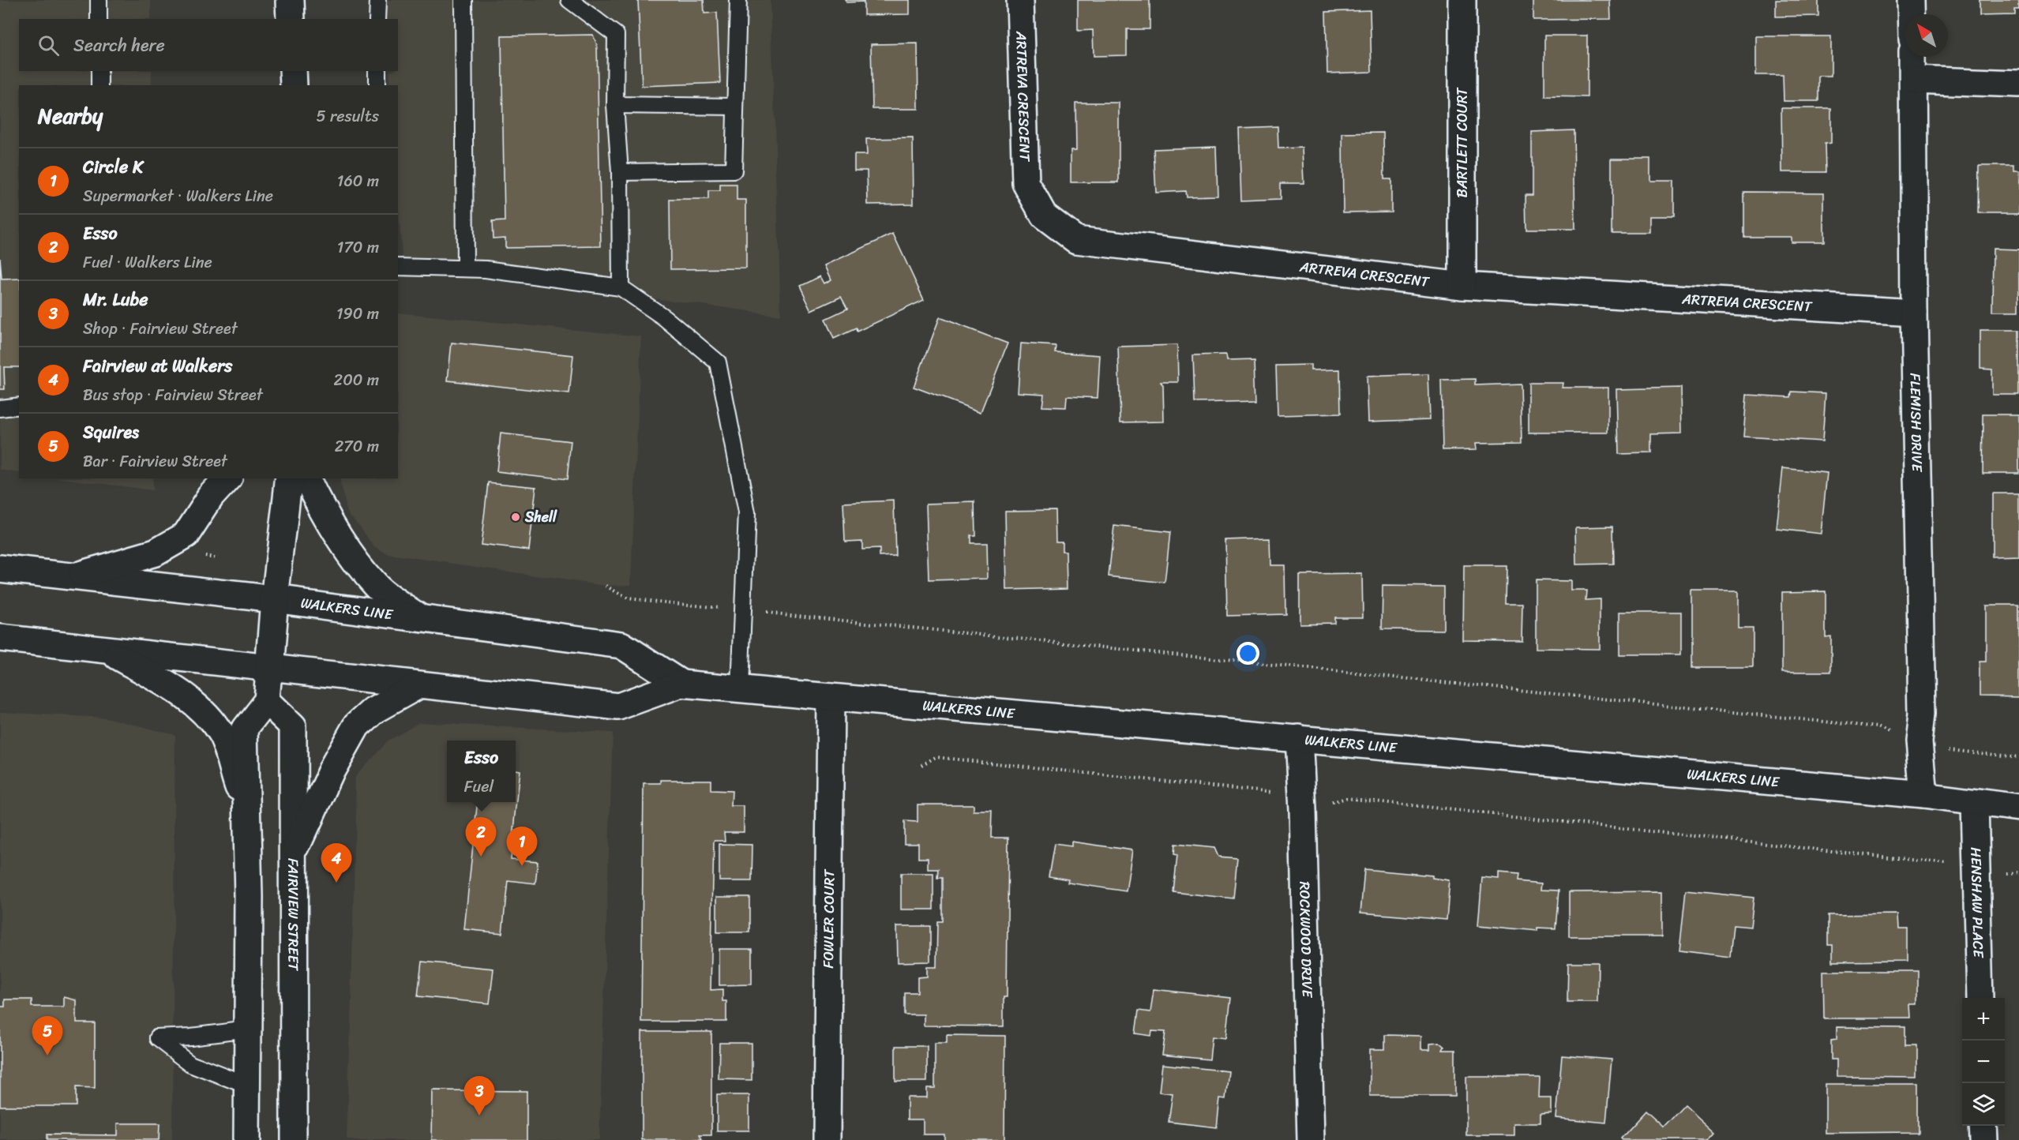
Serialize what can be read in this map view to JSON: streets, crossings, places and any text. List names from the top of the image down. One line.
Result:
{"streets":{"main road":["ARTREVA CRESCENT","BARTLETT COURT","FLEMISH DRIVE","WALKERS LINE","HENSHAW PLACE","FAIRVIEW STREET","FOWLER COURT","ROCKWOOD DRIVE"]},"crossings":[["ARTREVA CRESCENT","BARTLETT COURT"],["ARTREVA CRESCENT","FLEMISH DRIVE"],["FLEMISH DRIVE","WALKERS LINE"],["WALKERS LINE","HENSHAW PLACE"],["WALKERS LINE","FOWLER COURT"],["WALKERS LINE","ROCKWOOD DRIVE"]],"places":["Shell"],"north":"top left","page":{"search":"Search here","heading":["Nearby","5 results"],"list":[{"mark":"1","name":"Circle K","note":"Supermarket · Walkers Line","value":"160 m"},{"mark":"2","name":"Esso","note":"Fuel · Walkers Line","value":"170 m"},{"mark":"3","name":"Mr. Lube","note":"Shop · Fairview Street","value":"190 m"},{"mark":"4","name":"Fairview at Walkers","note":"Bus stop · Fairview Street","value":"200 m"},{"mark":"5","name":"Squires","note":"Bar · Fairview Street","value":"270 m"}],"popup":["Esso","Fuel"],"pins":["2","1","4","5","3"],"map_buttons":["+","−"]}}
